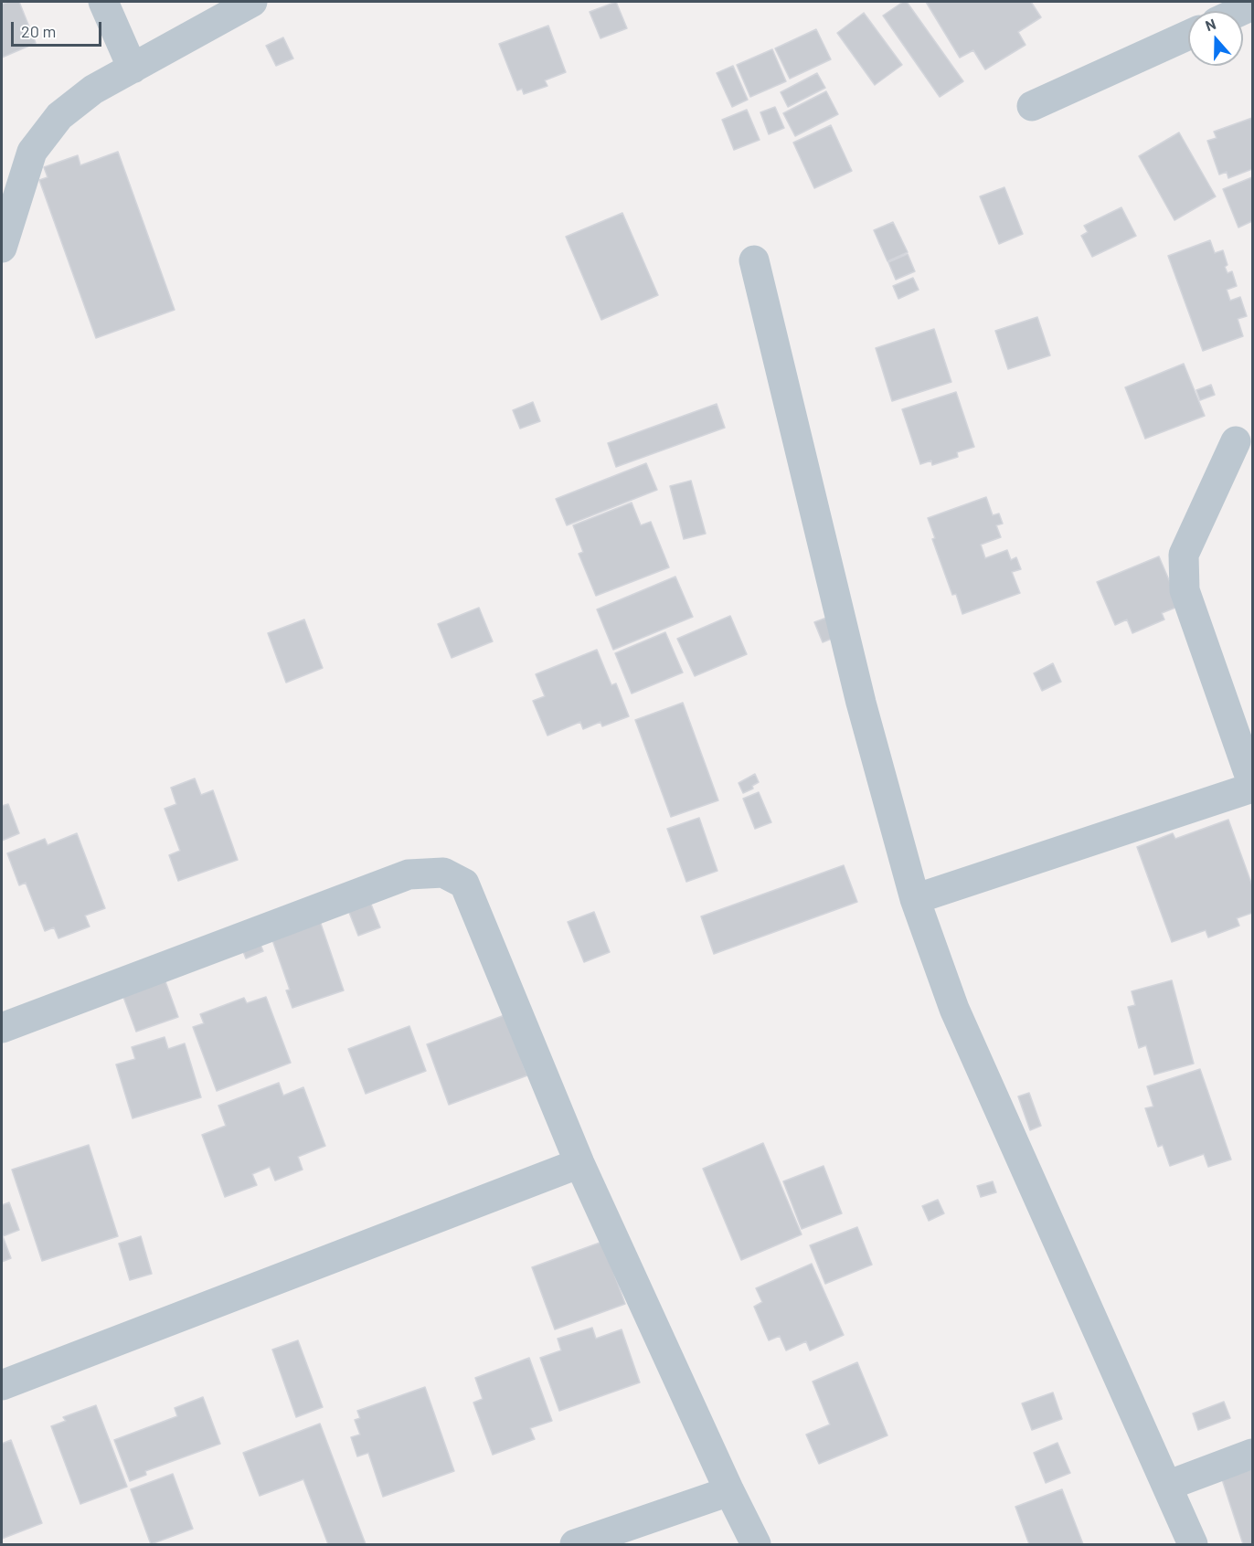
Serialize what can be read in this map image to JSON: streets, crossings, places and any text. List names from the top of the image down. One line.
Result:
{"scale_bar":"20 m","north":"top"}
